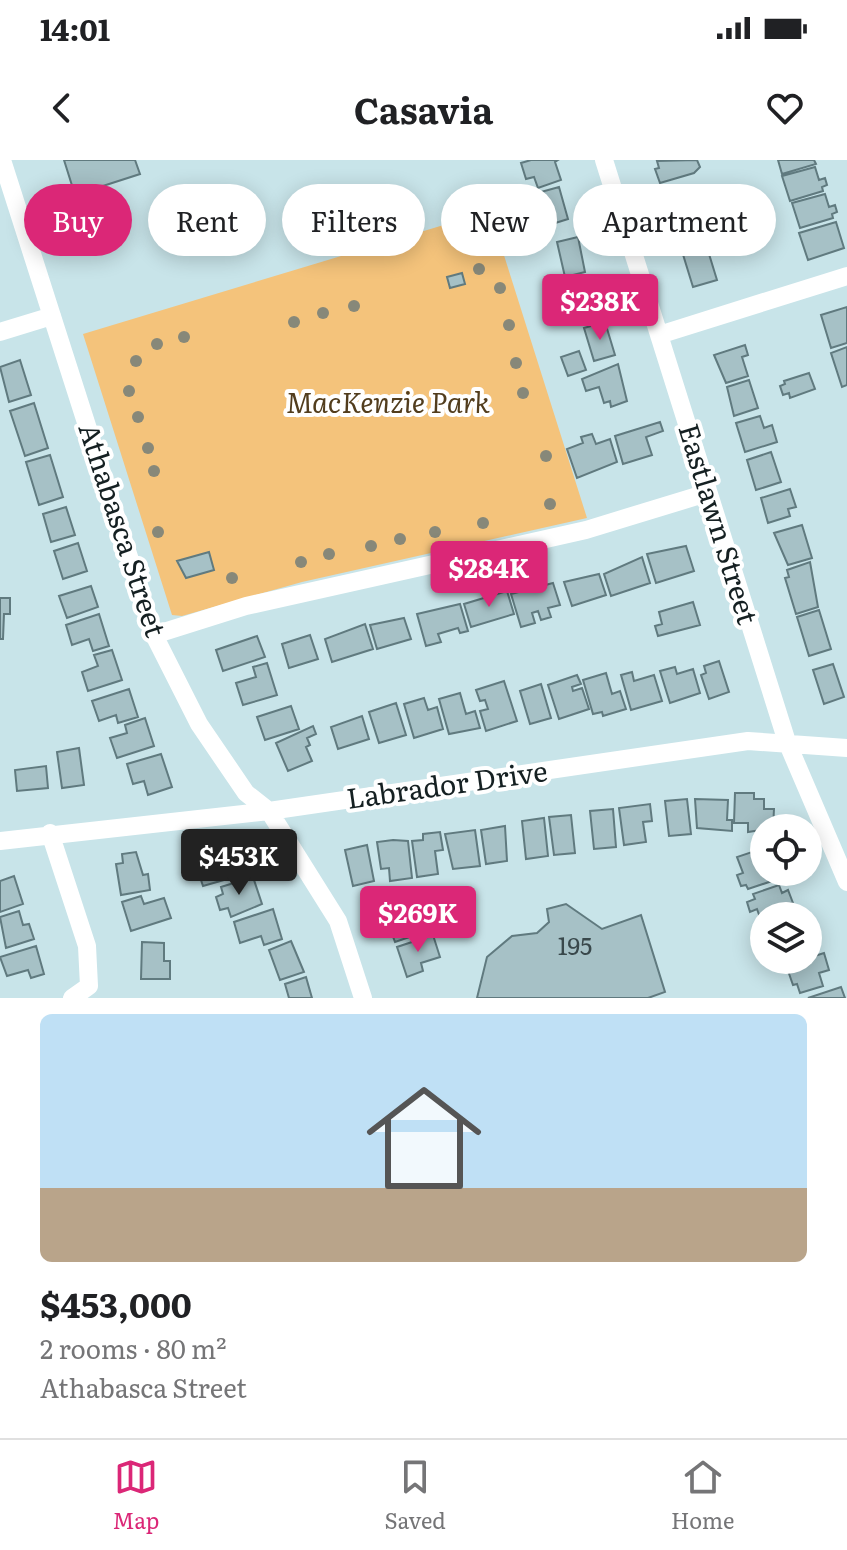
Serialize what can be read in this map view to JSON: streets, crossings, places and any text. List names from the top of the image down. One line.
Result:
{"streets":{"street":["Eastlawn Street","Athabasca Street","Labrador Drive"]},"crossings":[["Eastlawn Street","Labrador Drive"],["Athabasca Street","Labrador Drive"]],"parks":["MacKenzie Park"],"house_numbers":["195"],"page":{"status":"14:01","header":"Casavia","chip":["Buy","Rent","Filters","New","Apartment"],"price":["$238K","$284K","$453K","$269K"],"list":[{"name":"$453,000","note":"2 rooms · 80 m² · Athabasca Street"}],"tabs":["Map","Saved","Home"]}}
